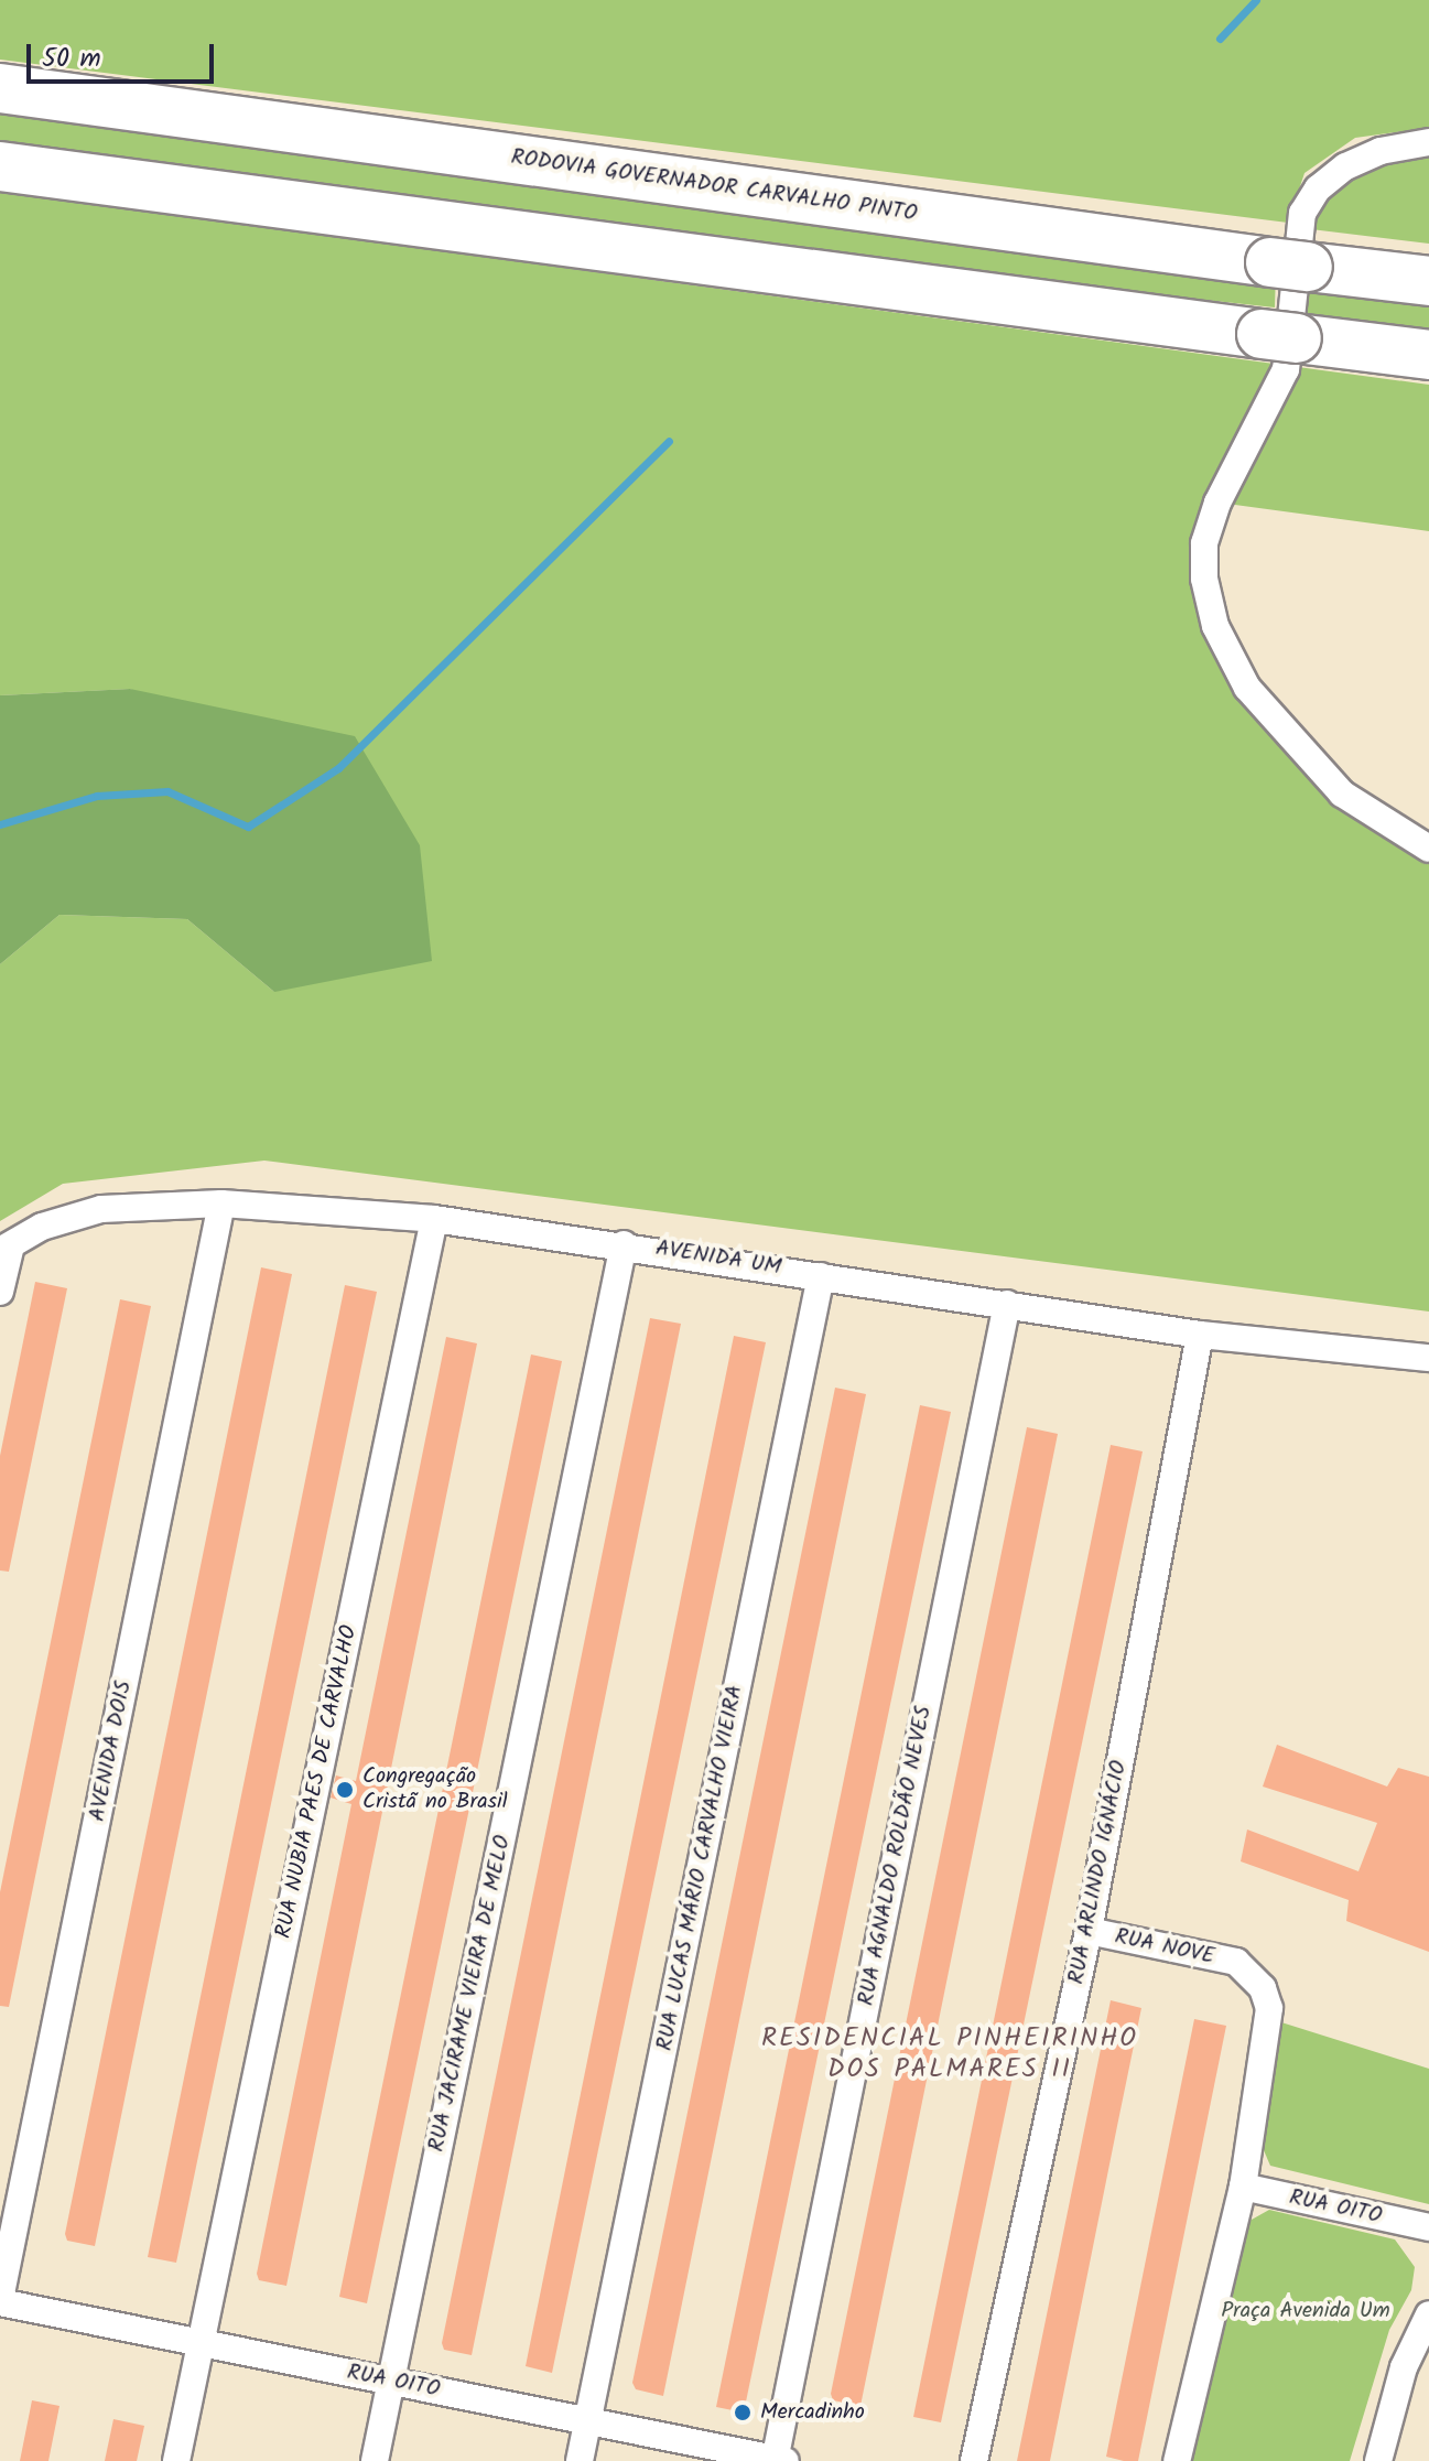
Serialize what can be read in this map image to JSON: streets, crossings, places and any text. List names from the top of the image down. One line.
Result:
{"streets":{"highway":["RODOVIA GOVERNADOR CARVALHO PINTO"],"street":["AVENIDA UM","AVENIDA DOIS","RUA NUBIA PAES DE CARVALHO","RUA AGNALDO ROLDÃO NEVES","RUA LUCAS MÁRIO CARVALHO VIEIRA","RUA ARLINDO IGNÁCIO","RUA NOVE","RUA JACIRAME VIEIRA DE MELO","RUA OITO"]},"crossings":[["AVENIDA UM","AVENIDA DOIS"],["AVENIDA UM","RUA NUBIA PAES DE CARVALHO"],["AVENIDA UM","RUA AGNALDO ROLDÃO NEVES"],["AVENIDA UM","RUA LUCAS MÁRIO CARVALHO VIEIRA"],["AVENIDA UM","RUA ARLINDO IGNÁCIO"],["AVENIDA UM","RUA JACIRAME VIEIRA DE MELO"],["AVENIDA DOIS","RUA OITO"],["RUA NUBIA PAES DE CARVALHO","RUA OITO"],["RUA AGNALDO ROLDÃO NEVES","RUA OITO"],["RUA LUCAS MÁRIO CARVALHO VIEIRA","RUA OITO"],["RUA ARLINDO IGNÁCIO","RUA NOVE"],["RUA NOVE","RUA OITO"],["RUA JACIRAME VIEIRA DE MELO","RUA OITO"]],"districts":["RESIDENCIAL PINHEIRINHO DOS PALMARES II"],"parks":["Praça Avenida Um"],"places":["Congregação Cristã no Brasil","Mercadinho"],"scale_bar":"50 m"}
